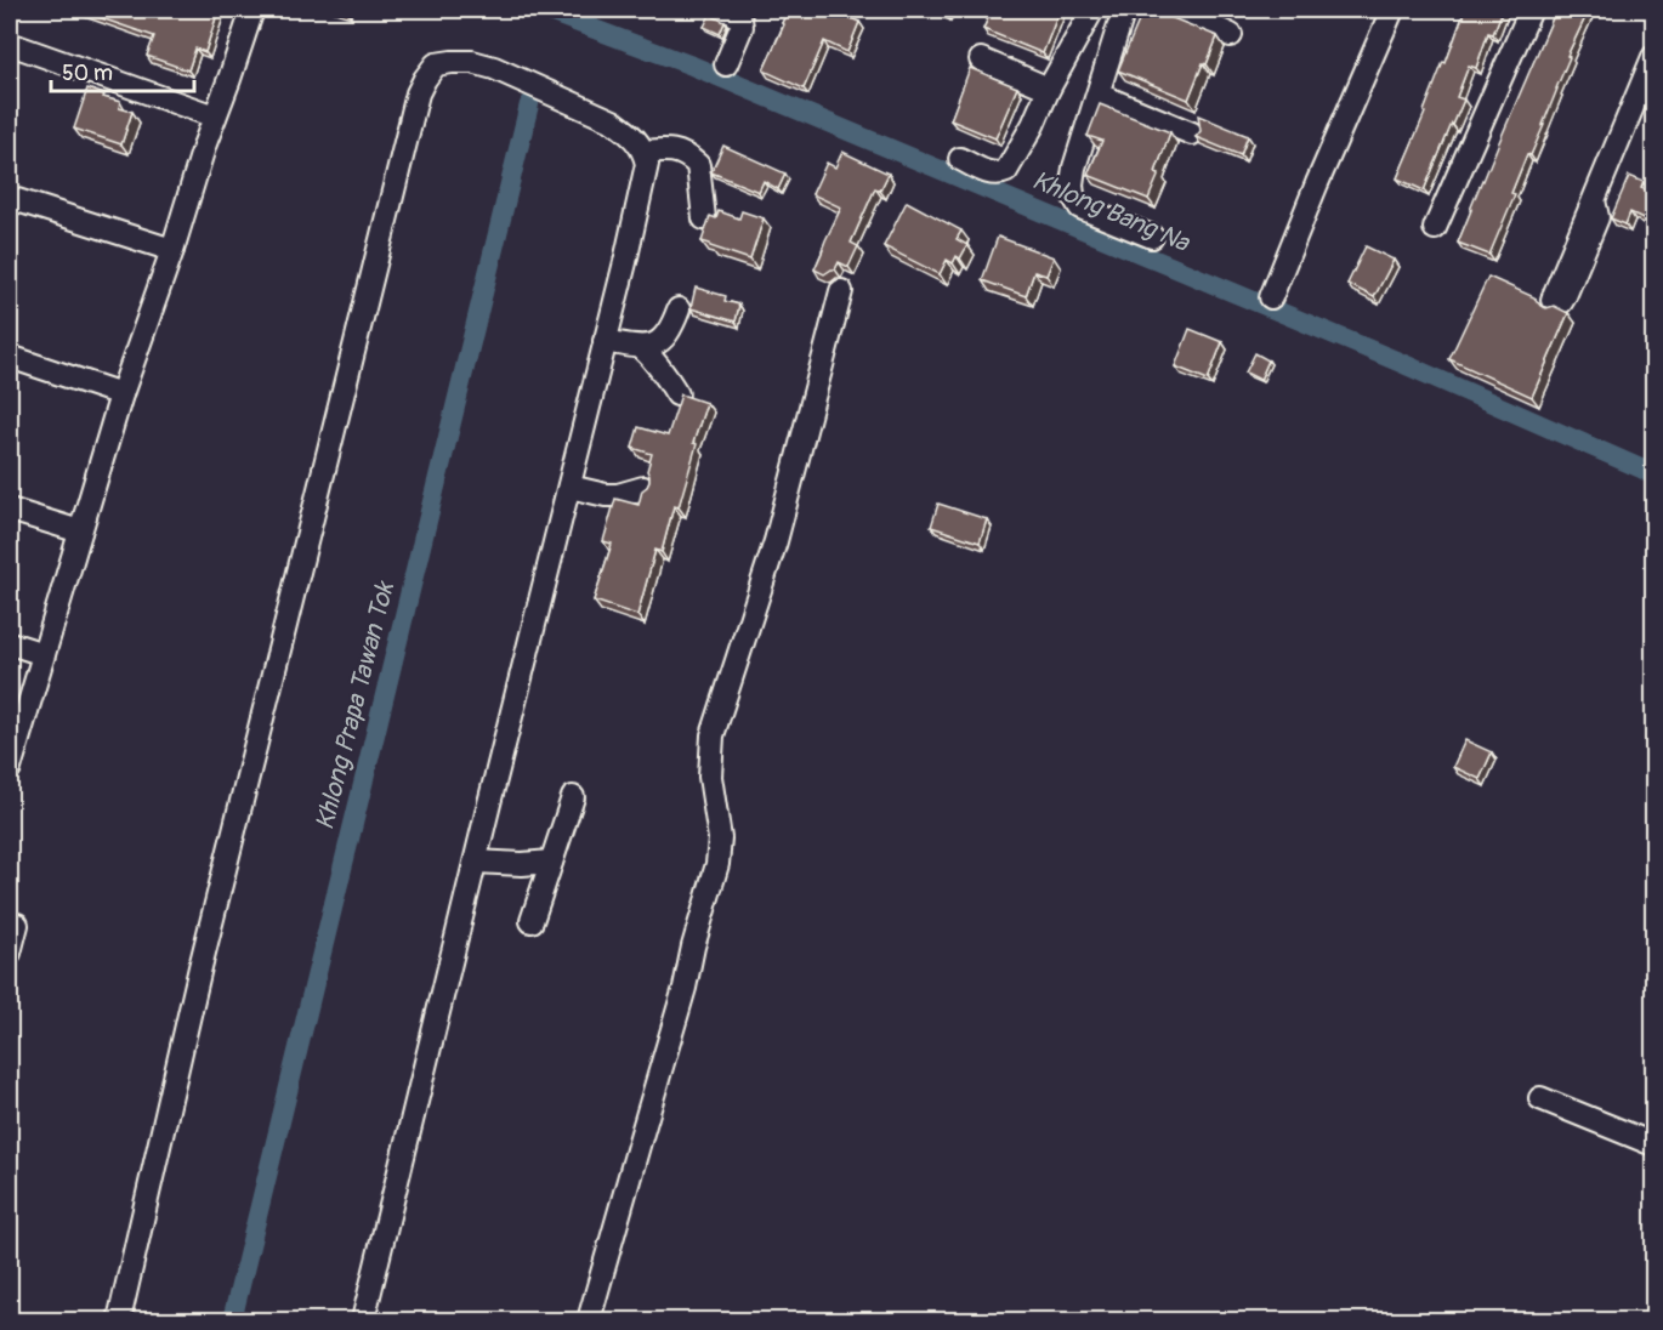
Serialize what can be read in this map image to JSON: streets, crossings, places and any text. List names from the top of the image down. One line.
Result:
{"water":["Khlong Bang Na","Khlong Prapa Tawan Tok"],"scale_bar":"50 m"}
